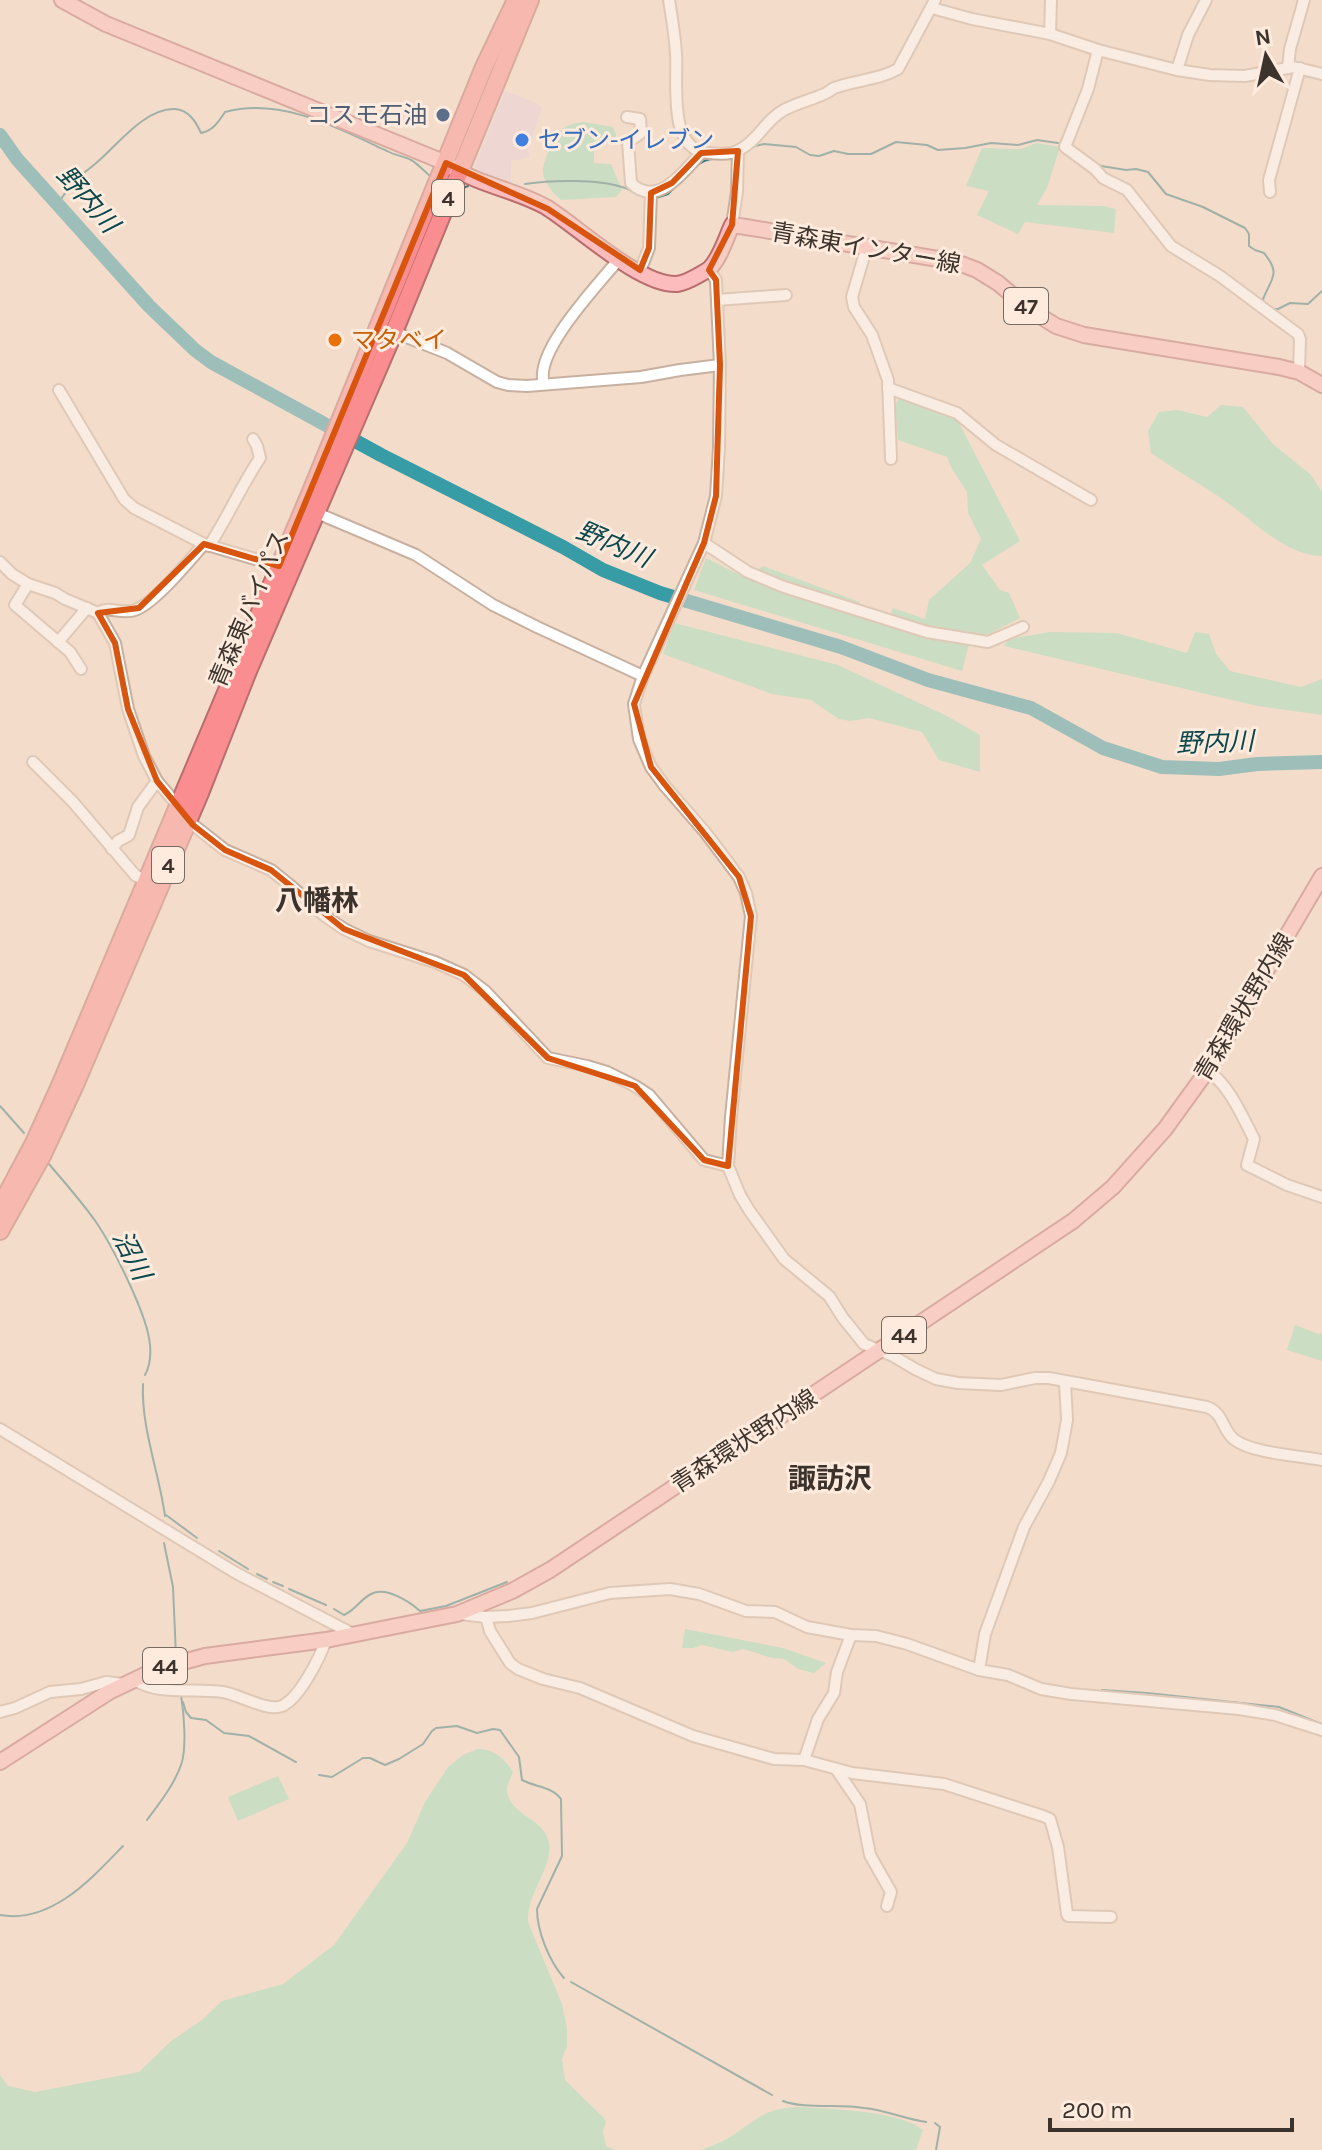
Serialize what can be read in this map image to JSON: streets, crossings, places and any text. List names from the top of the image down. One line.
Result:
{"streets":{"highway":["4","青森東バイパス"],"main road":["青森東インター線","47","青森環状野内線","44"]},"districts":["八幡林","諏訪沢"],"water":["野内川","沼川"],"places":["コスモ石油","セブン-イレブン","マタベイ"],"scale_bar":"200 m","north":"top"}
